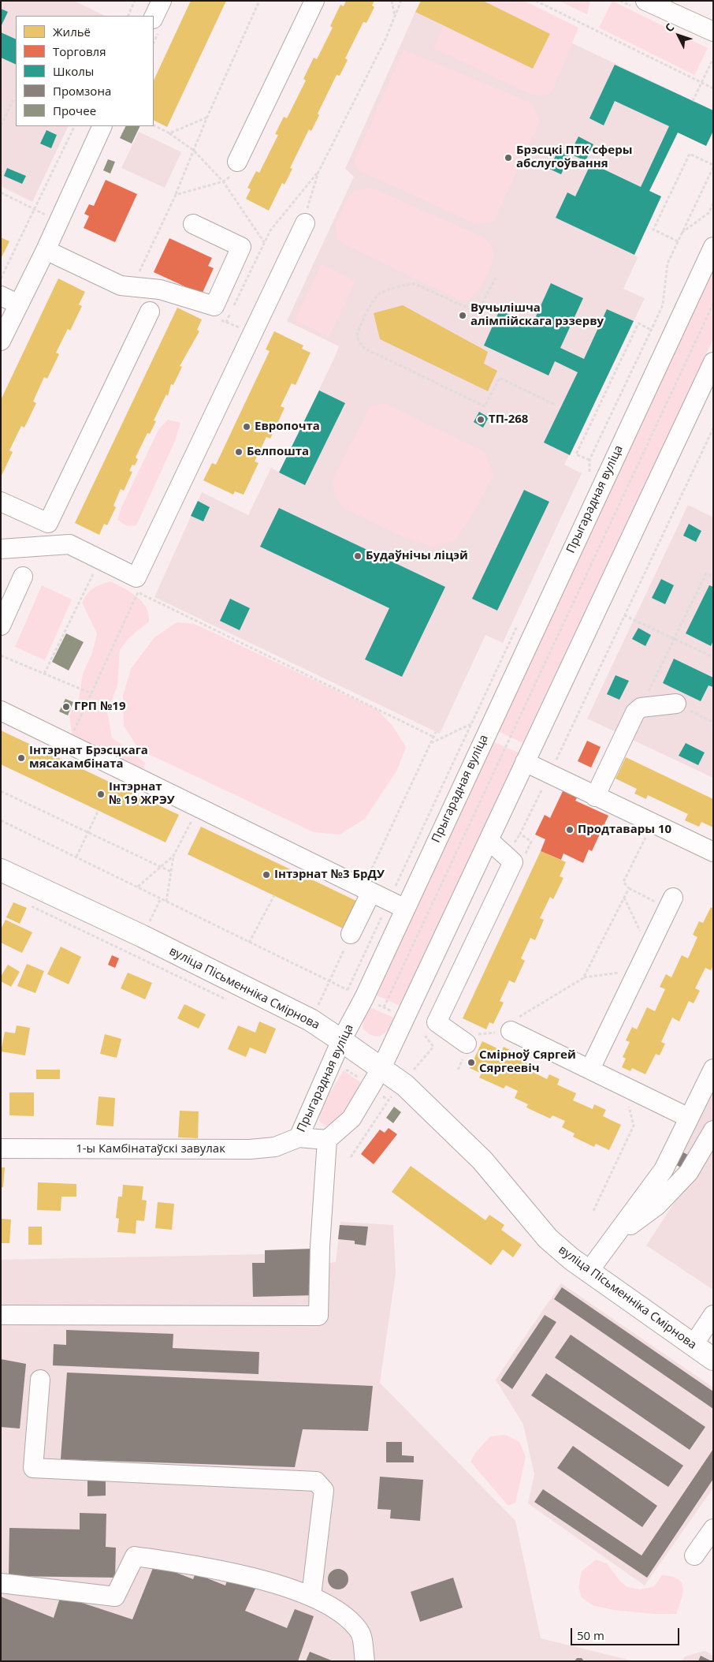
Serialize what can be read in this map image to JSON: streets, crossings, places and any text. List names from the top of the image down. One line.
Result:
{"streets":{"main road":["вуліца Пісьменніка Смірнова"],"street":["Прыгарадная вуліца","1-ы Камбінатаўскі завулак"]},"crossings":[["Прыгарадная вуліца","вуліца Пісьменніка Смірнова"],["Прыгарадная вуліца","1-ы Камбінатаўскі завулак"]],"places":["Брэсцкі ПТК сферы абслугоўвання","Вучылішча алімпійскага рэзерву","ТП-268","Европочта","Белпошта","Будаўнічы ліцэй","ГРП №19","Інтэрнат Брэсцкага мясакамбіната","Інтэрнат № 19 ЖРЭУ","Продтавары 10","Інтэрнат №3 БрДУ","Смірноў Сяргей Сяргеевіч"],"legend":["Жильё","Торговля","Школы","Промзона","Прочее"],"scale_bar":"50 m","north":"top left"}
